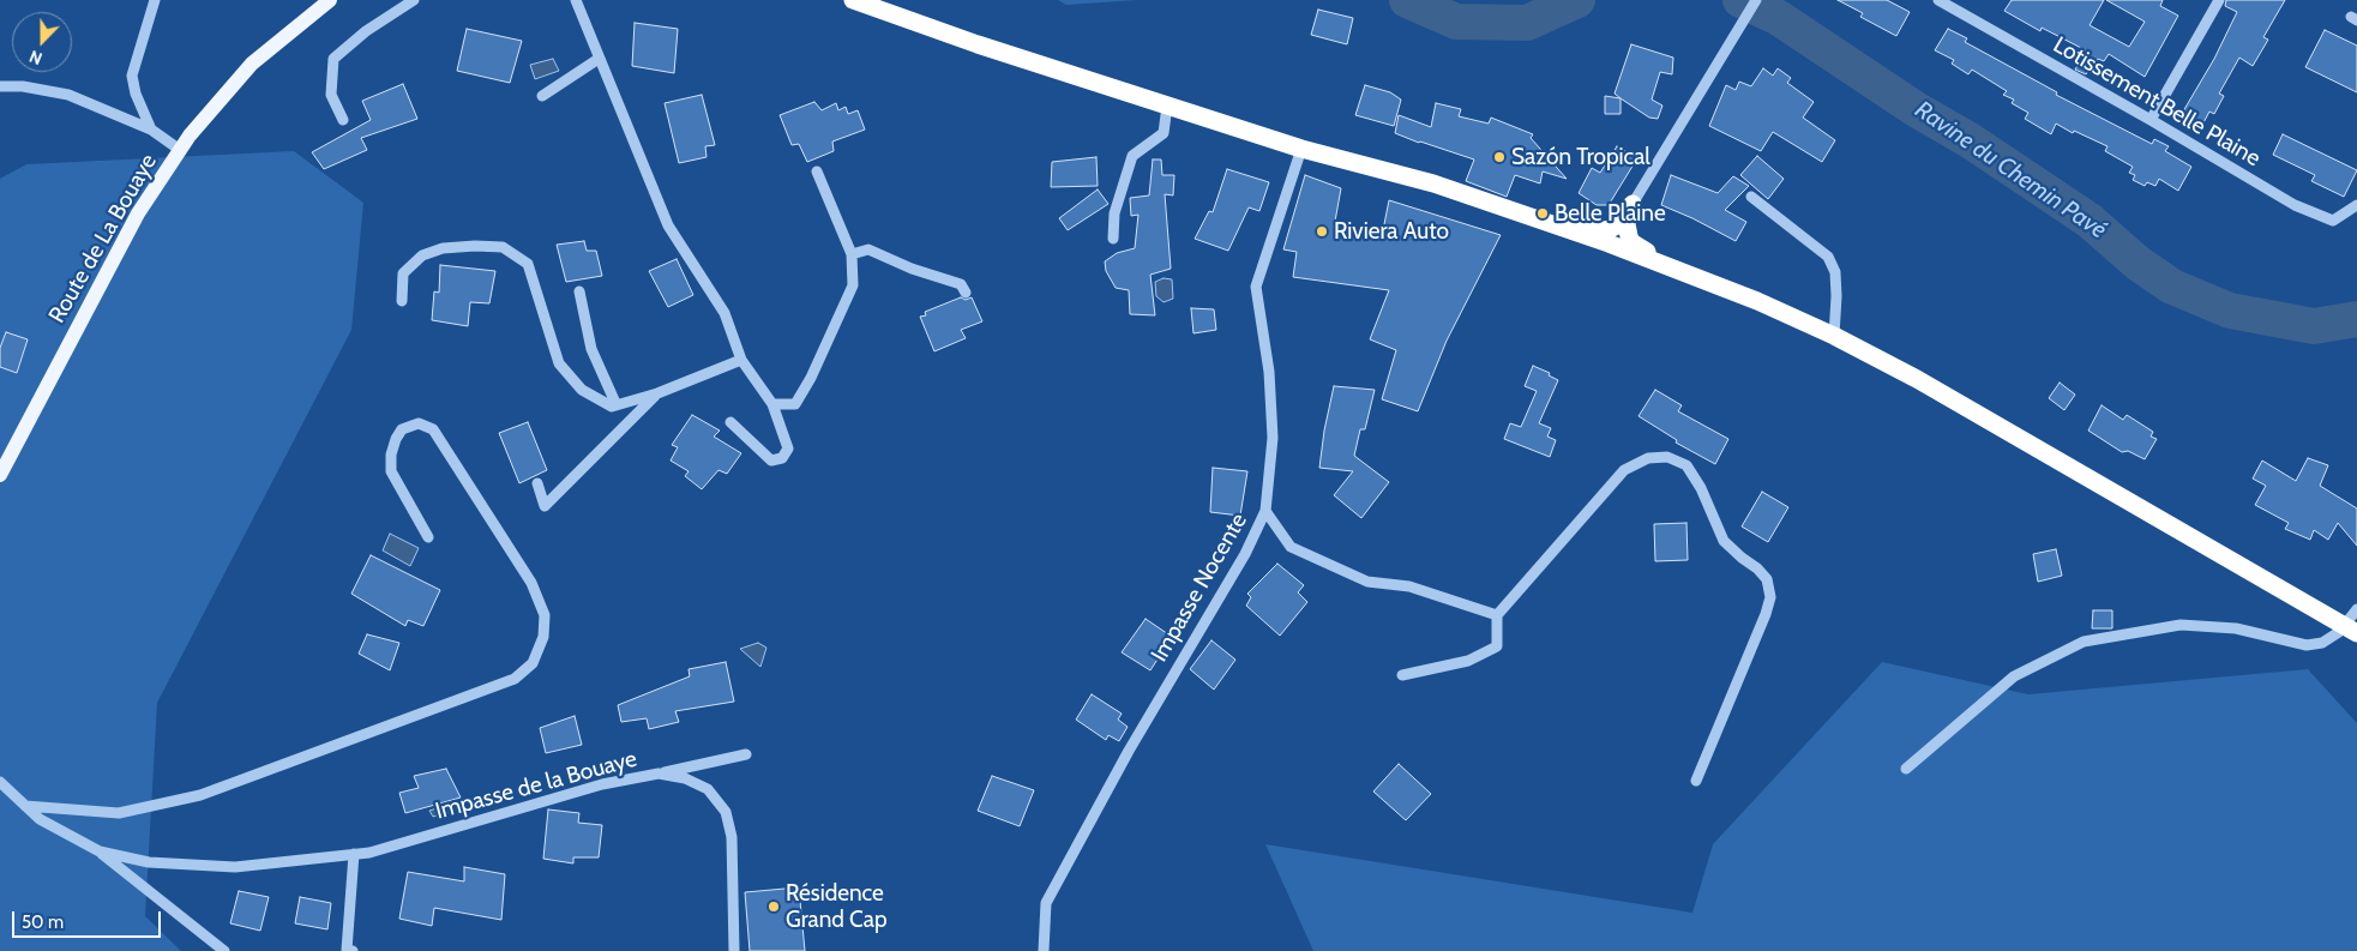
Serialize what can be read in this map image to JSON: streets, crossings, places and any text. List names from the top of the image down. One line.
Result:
{"streets":{"main road":["Route de La Bouaye"],"street":["Lotissement Belle Plaine","Impasse Nocente","Impasse de la Bouaye"]},"water":["Ravine du Chemin Pavé"],"places":["Sazón Tropical","Belle Plaine","Riviera Auto","Résidence Grand Cap"],"scale_bar":"50 m","north":"bottom"}
